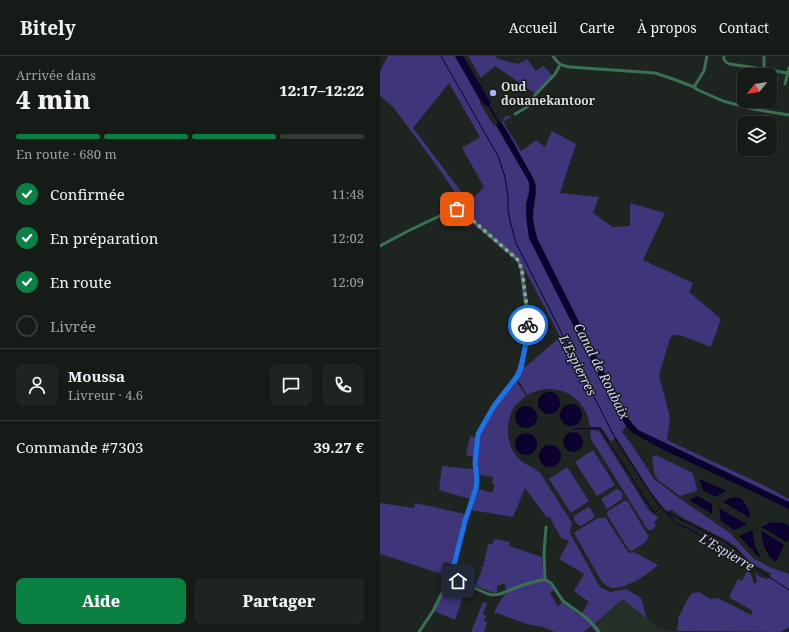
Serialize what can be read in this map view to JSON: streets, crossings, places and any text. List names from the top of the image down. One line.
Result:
{"water":["L'Espierres","Canal de Roubaix","L'Espierre"],"places":["Oud douanekantoor"],"north":"bottom left","page":{"header":"Bitely","nav":["Accueil","Carte","À propos","Contact"],"heading":["4 min","Arrivée dans","12:17–12:22"],"panel":["Moussa","Livreur · 4.6","Commande #7303","39.27 €"],"bar":"En route · 680 m","list":[["Confirmée","11:48"],["En préparation","12:02"],["En route","12:09"],"Livrée"],"buttons":["Aide","Partager"]}}
